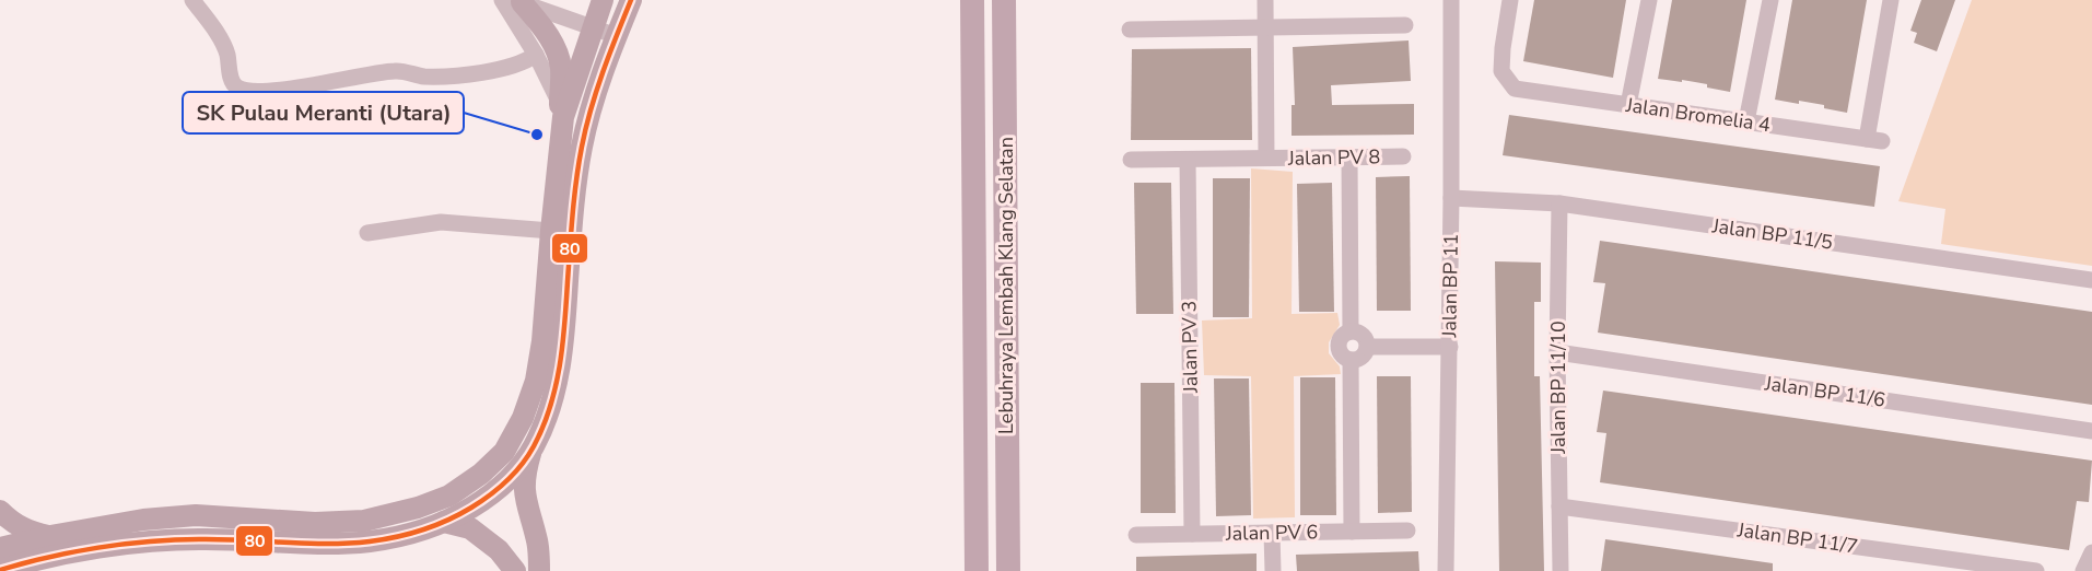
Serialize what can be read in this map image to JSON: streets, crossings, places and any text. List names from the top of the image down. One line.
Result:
{"streets":{"highway":["Lebuhraya Lembah Klang Selatan"],"street":["Jalan Bromelia 4","Jalan PV 8","Jalan BP 11/5","Jalan BP 11","Jalan PV 3","Jalan BP 11/10","Jalan BP 11/6","Jalan PV 6","Jalan BP 11/7"]},"crossings":[["Jalan PV 8","Jalan PV 3"],["Jalan BP 11/5","Jalan BP 11"],["Jalan BP 11/5","Jalan BP 11/10"],["Jalan PV 3","Jalan PV 6"],["Jalan BP 11/10","Jalan BP 11/6"],["Jalan BP 11/10","Jalan BP 11/7"]],"places":["SK Pulau Meranti (Utara)"],"lines":["transit line 80"]}
